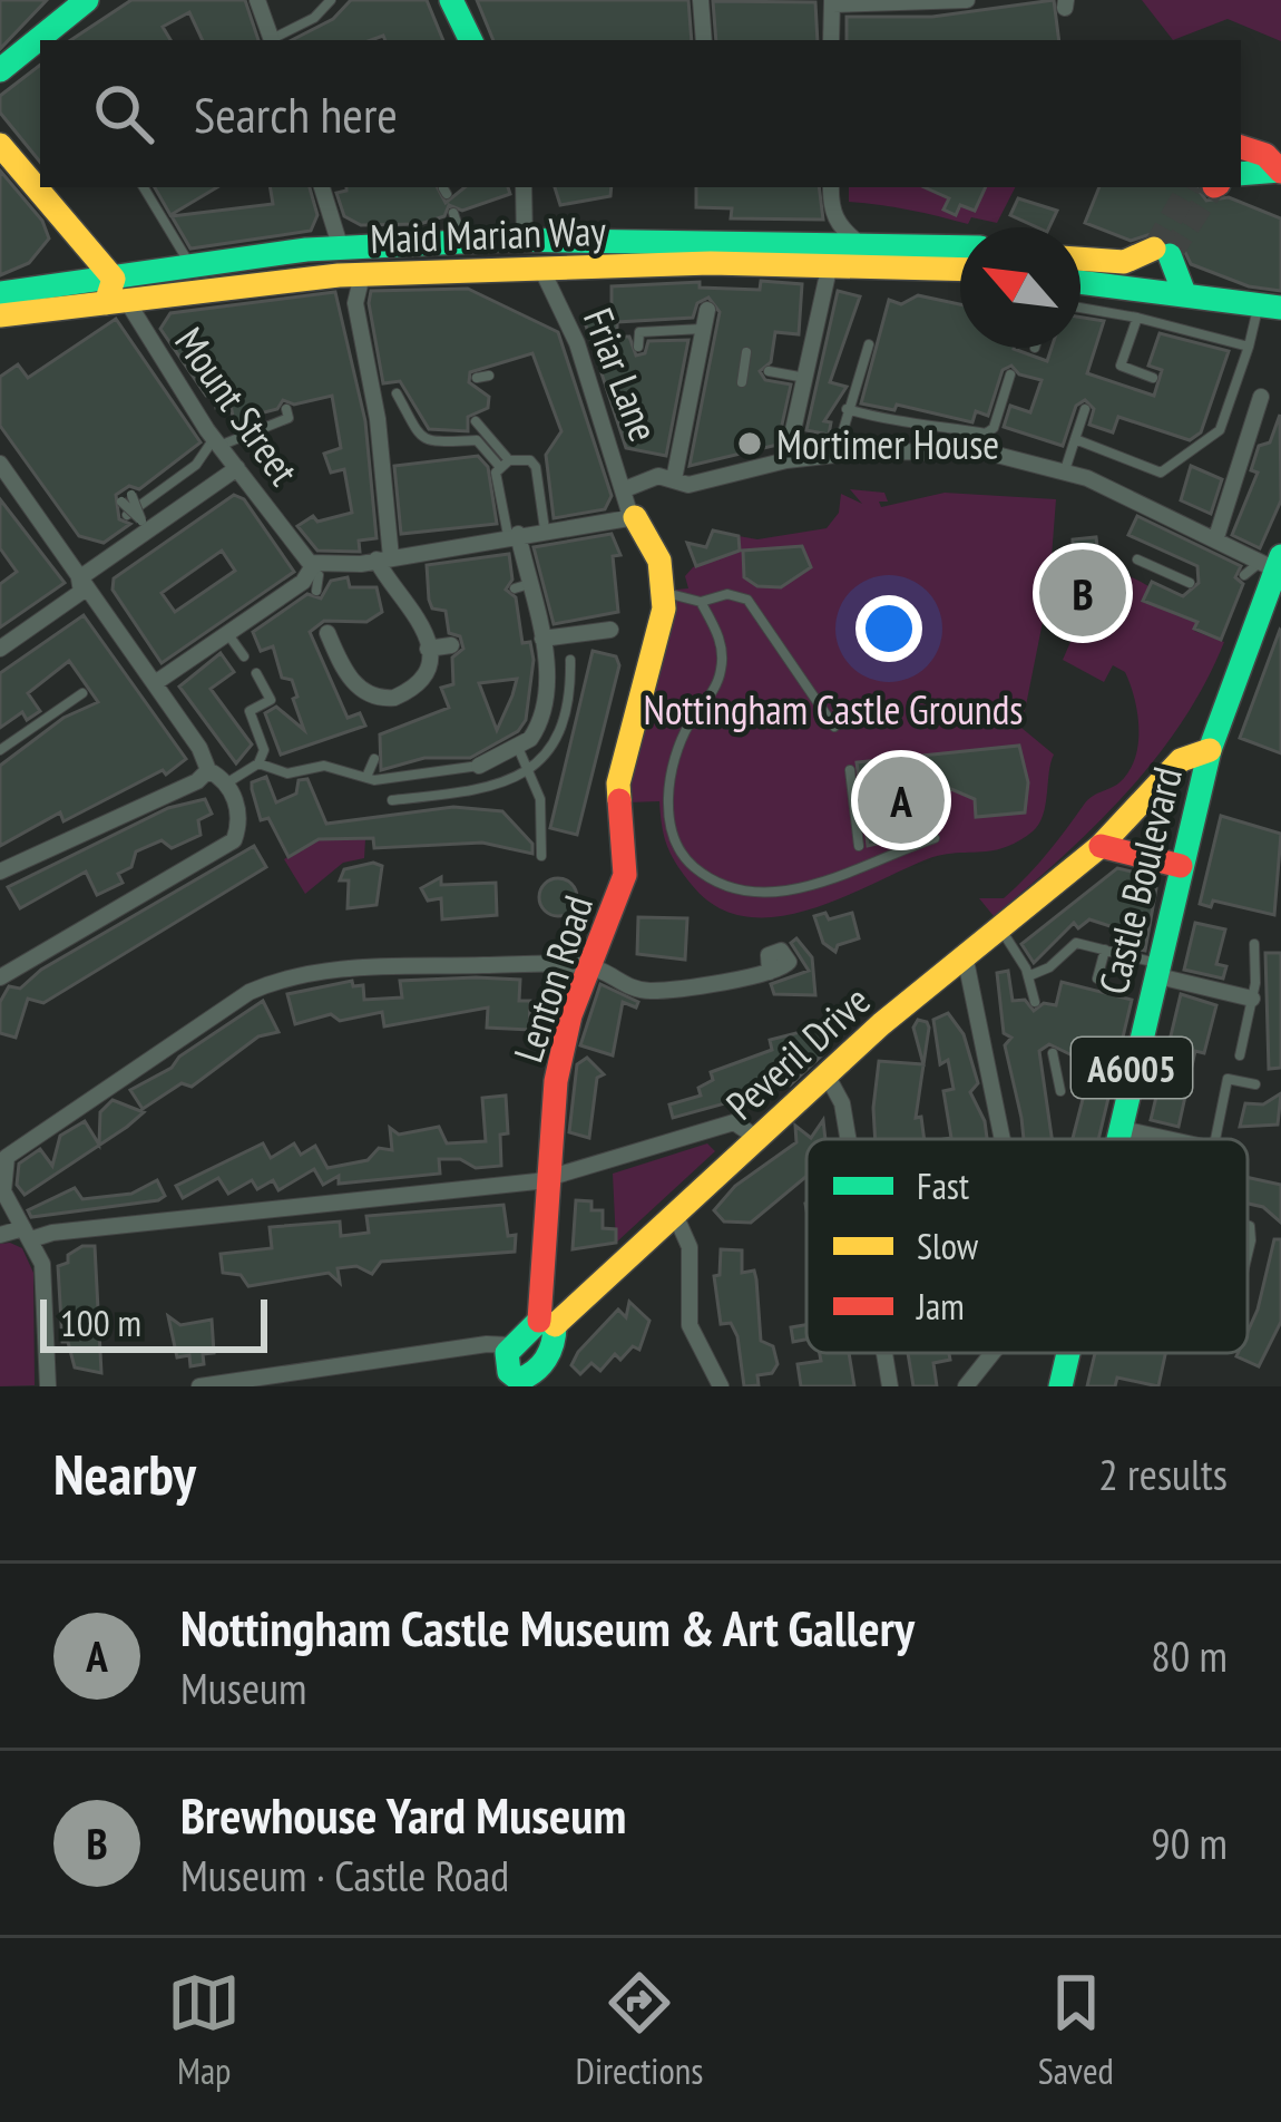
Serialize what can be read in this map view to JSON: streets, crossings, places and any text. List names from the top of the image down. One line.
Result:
{"streets":{"main road":["Maid Marian Way","Friar Lane","Mount Street","Castle Boulevard","Lenton Road","Peveril Drive","A6005"]},"crossings":[["Maid Marian Way","Friar Lane"],["Maid Marian Way","Mount Street"],["Castle Boulevard","Peveril Drive"],["Lenton Road","Peveril Drive"]],"parks":["Nottingham Castle Grounds"],"places":["Mortimer House"],"legend":["Fast","Slow","Jam"],"scale_bar":"100 m","north":"top left","page":{"search":"Search here","pins":["B","A"],"scale":"100 m","heading":["Nearby","2 results"],"list":[{"mark":"A","name":"Nottingham Castle Museum & Art Gallery","note":"Museum","value":"80 m"},{"mark":"B","name":"Brewhouse Yard Museum","note":"Museum · Castle Road","value":"90 m"}],"nav":["Map","Directions","Saved"]}}
